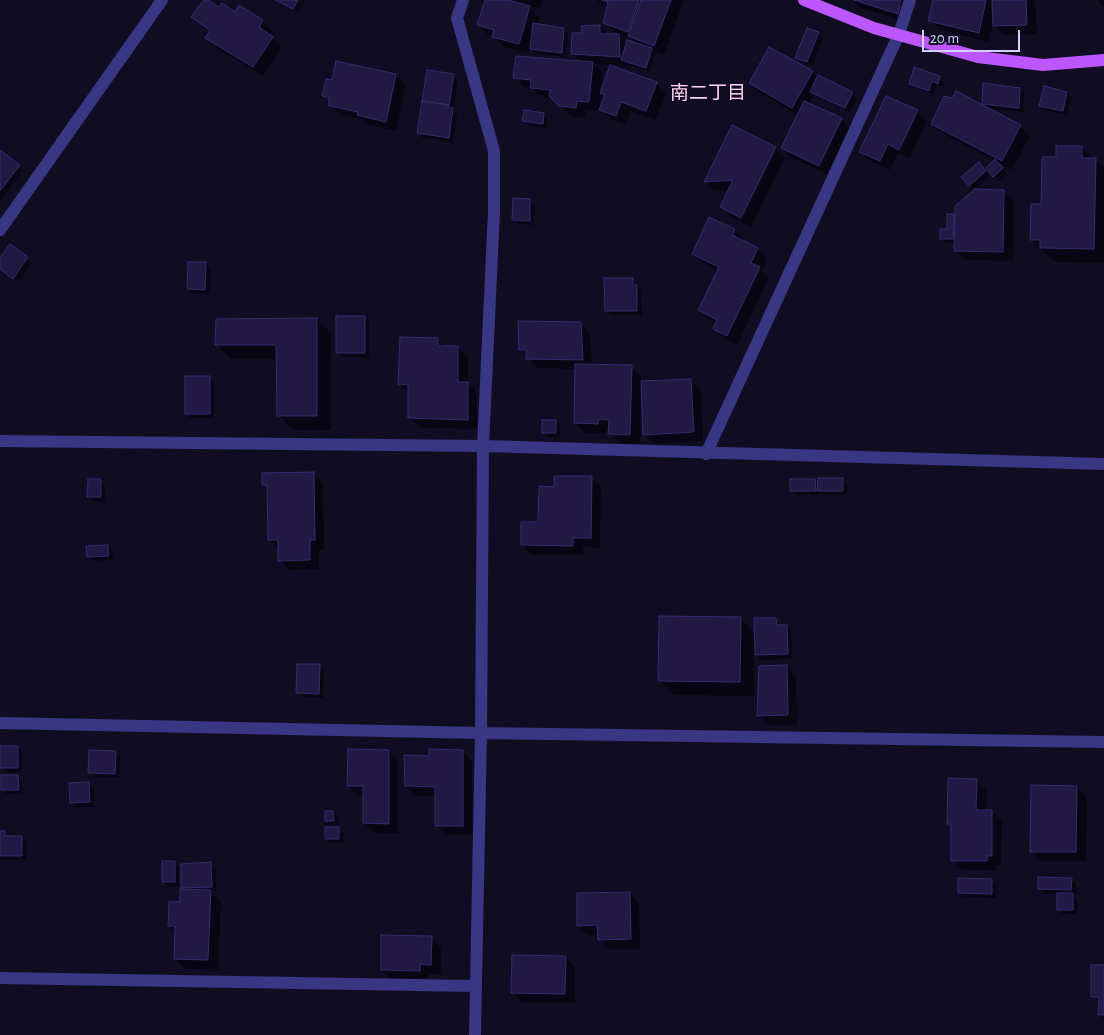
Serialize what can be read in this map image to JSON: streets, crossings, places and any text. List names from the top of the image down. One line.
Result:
{"districts":["南二丁目"],"scale_bar":"20 m"}
